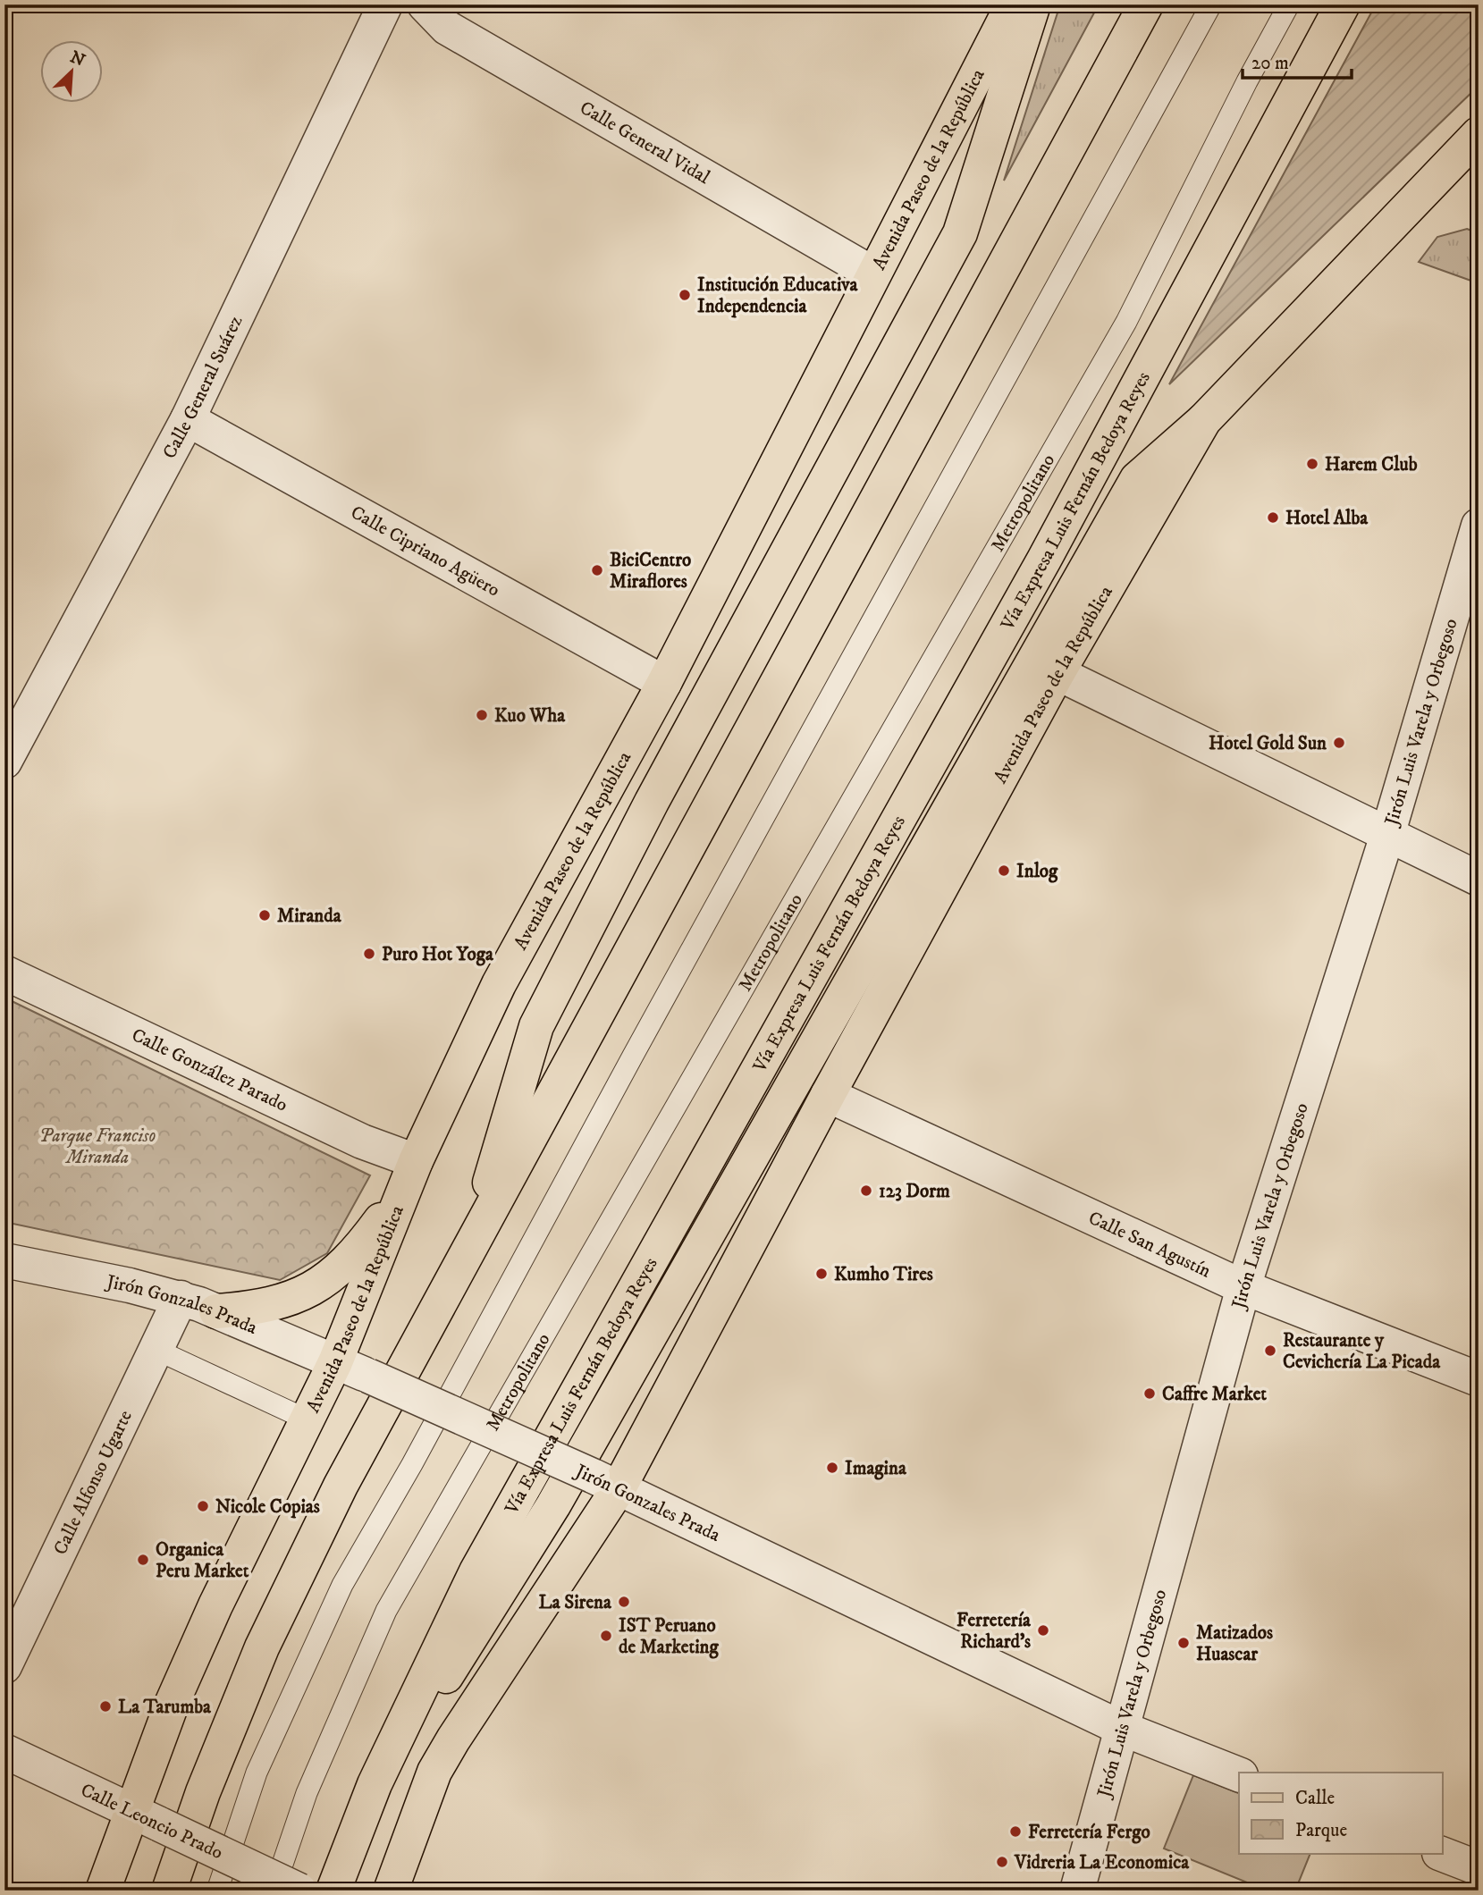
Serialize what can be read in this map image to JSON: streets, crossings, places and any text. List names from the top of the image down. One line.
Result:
{"streets":{"main road":["Avenida Paseo de la República","Vía Expresa Luis Fernán Bedoya Reyes"],"street":["Calle General Vidal","Calle General Suárez","Calle Cipriano Agüero","Jirón Luis Varela y Orbegoso","Calle González Parado","Calle San Agustín","Jirón Gonzales Prada","Calle Alfonso Ugarte","Calle Leoncio Prado"],"lane":["Metropolitano"]},"crossings":[["Calle General Vidal","Avenida Paseo de la República"],["Avenida Paseo de la República","Calle Cipriano Agüero"],["Avenida Paseo de la República","Calle González Parado"],["Avenida Paseo de la República","Calle San Agustín"],["Avenida Paseo de la República","Jirón Gonzales Prada"],["Avenida Paseo de la República","Calle Leoncio Prado"],["Calle General Suárez","Calle Cipriano Agüero"],["Jirón Luis Varela y Orbegoso","Calle San Agustín"],["Jirón Luis Varela y Orbegoso","Jirón Gonzales Prada"],["Jirón Gonzales Prada","Calle Alfonso Ugarte"]],"parks":["Parque Franciso Miranda"],"places":["Institución Educativa Independencia","Harem Club","Hotel Alba","BiciCentro Miraflores","Kuo Wha","Hotel Gold Sun","Inlog","Miranda","Puro Hot Yoga","123 Dorm","Kumho Tires","Restaurante y Cevichería La Picada","Caffre Market","Imagina","Nicole Copias","Organica Peru Market","La Sirena","Ferretería Richard's","IST Peruano de Marketing","Matizados Huascar","La Tarumba","Ferretería Fergo","Vidreria La Economica"],"legend":["Calle","Parque"],"scale_bar":"20 m","north":"top right"}
